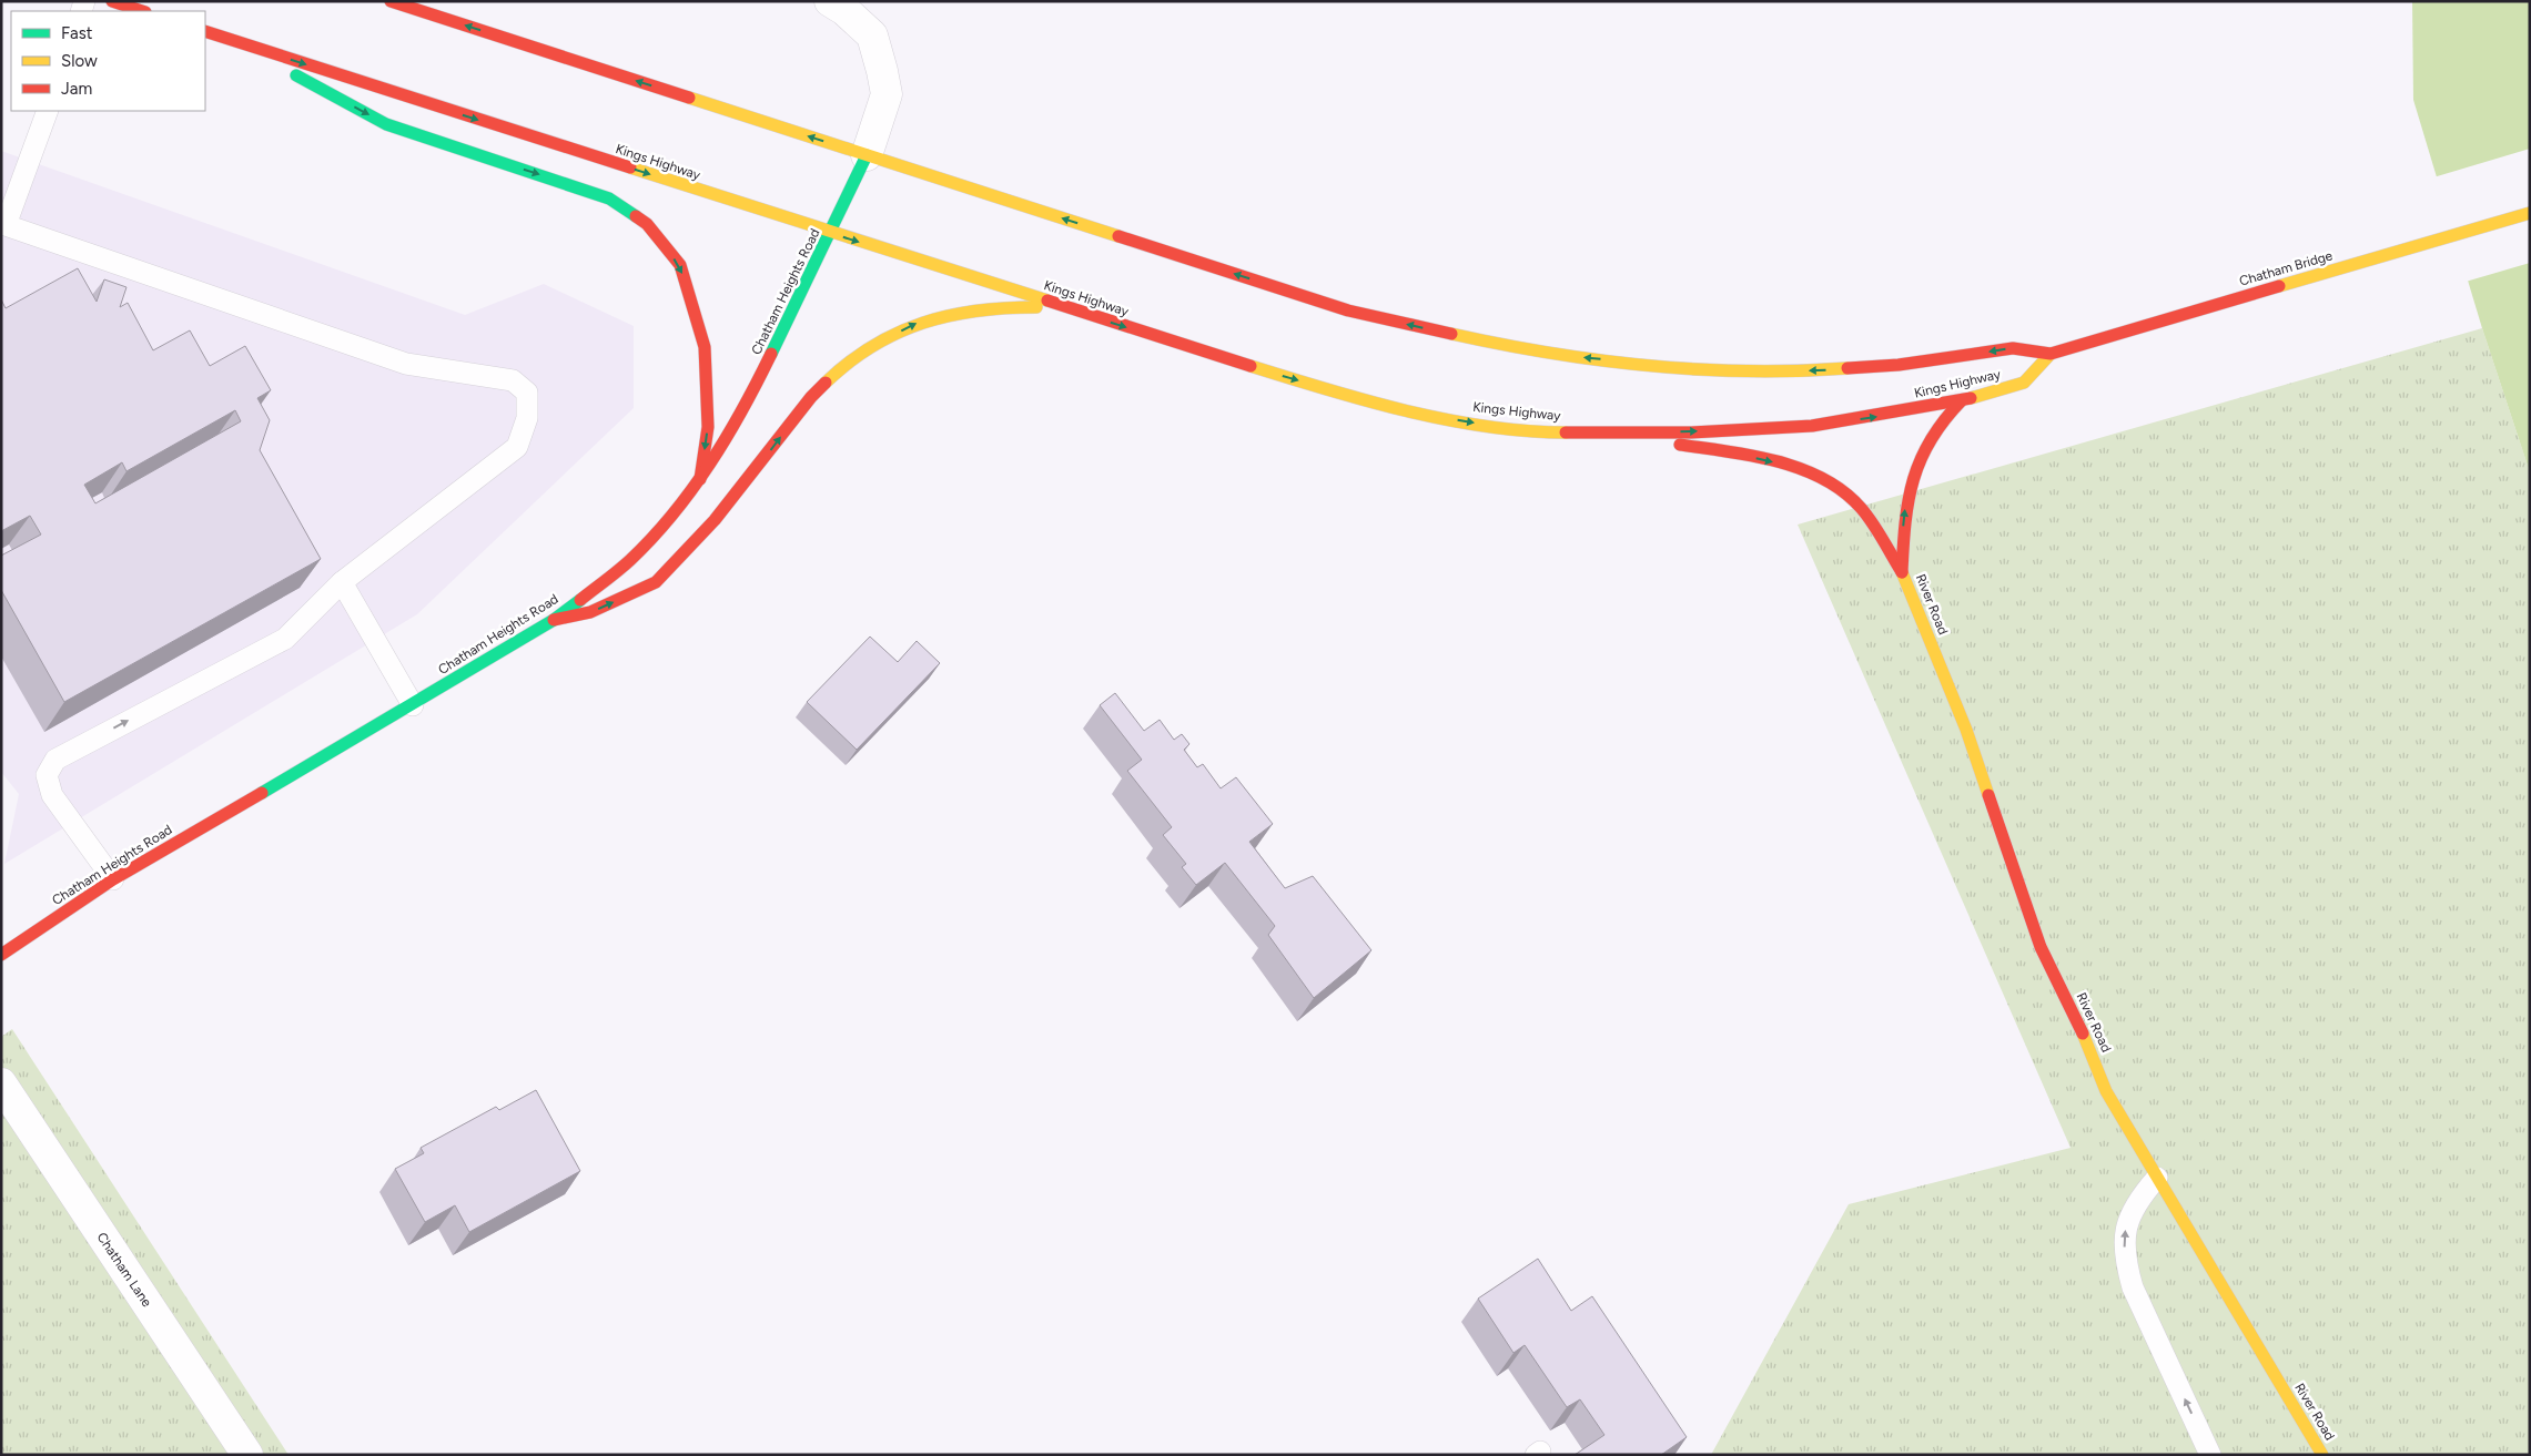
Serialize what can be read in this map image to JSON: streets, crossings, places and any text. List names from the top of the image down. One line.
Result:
{"streets":{"main road":["Kings Highway","Chatham Bridge","Chatham Heights Road","River Road"],"street":["Chatham Lane"]},"crossings":[["Kings Highway","Chatham Bridge"],["Kings Highway","Chatham Heights Road"]],"legend":["Fast","Slow","Jam"]}
